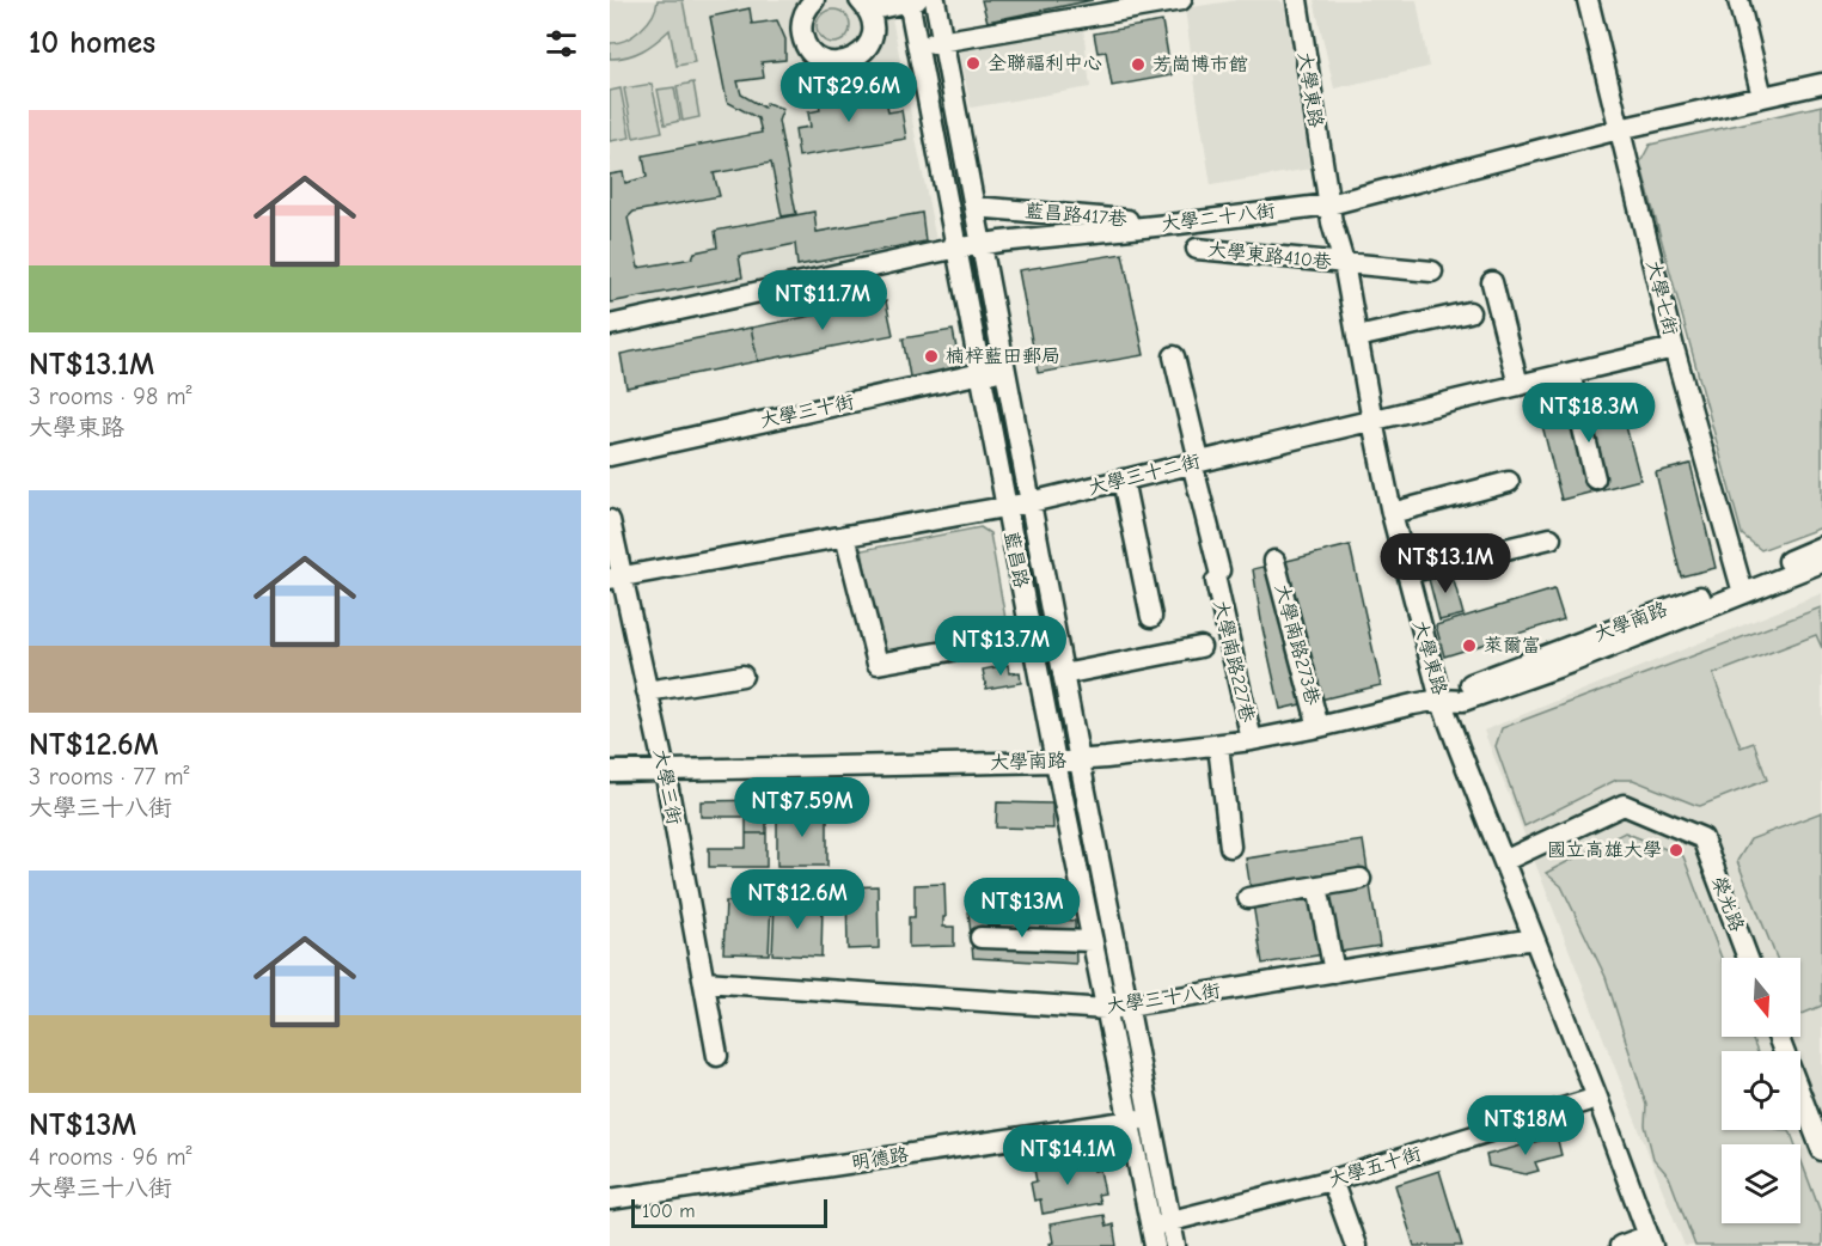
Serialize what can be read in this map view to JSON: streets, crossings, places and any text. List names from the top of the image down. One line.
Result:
{"streets":{"street":["大學東路","藍昌路417巷","大學二十八街","大學東路410巷","大學七街","大學三十街","大學三十二街","藍昌路","大學南路","大學南路273巷","大學南路227巷","大學三街","榮光路","大學三十八街","明德路","大學五十街"]},"crossings":[["大學東路","大學二十八街"],["大學東路","大學東路410巷"],["大學東路","大學三十二街"],["大學東路","大學南路"],["大學東路","榮光路"],["大學東路","大學三十八街"],["大學東路","大學五十街"],["藍昌路417巷","大學二十八街"],["藍昌路417巷","藍昌路"],["大學二十八街","大學七街"],["大學二十八街","藍昌路"],["大學七街","大學三十二街"],["大學七街","大學南路"],["大學三十街","藍昌路"],["大學三十二街","藍昌路"],["大學三十二街","大學南路227巷"],["大學三十二街","大學三街"],["藍昌路","大學南路"],["藍昌路","大學三十八街"],["藍昌路","明德路"],["藍昌路","大學五十街"],["大學南路","大學南路273巷"],["大學南路","大學南路227巷"],["大學南路","大學三街"],["大學三街","大學三十八街"]],"places":["全聯福利中心","芳崗博市館","楠梓藍田郵局","萊爾富","國立高雄大學"],"scale_bar":"100 m","north":"bottom","page":{"heading":"10 homes","price":["NT$29.6M","NT$11.7M","NT$18.3M","NT$13.1M","NT$13.7M","NT$7.59M","NT$12.6M","NT$13M","NT$18M","NT$14.1M"],"list":[{"name":"NT$13.1M","note":"3 rooms · 98 m² · 大學東路"},{"name":"NT$12.6M","note":"3 rooms · 77 m² · 大學三十八街"},{"name":"NT$13M","note":"4 rooms · 96 m² · 大學三十八街"}],"scale":"100 m"}}
